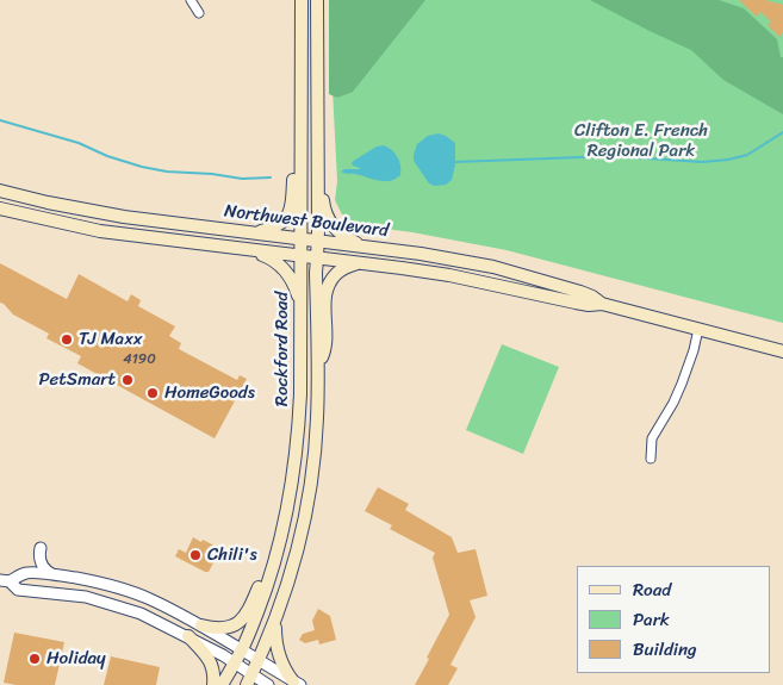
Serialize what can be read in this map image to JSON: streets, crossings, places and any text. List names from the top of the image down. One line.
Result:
{"streets":{"main road":["Northwest Boulevard","Rockford Road"]},"crossings":[["Northwest Boulevard","Rockford Road"]],"parks":["Clifton E. French Regional Park"],"places":["TJ Maxx","PetSmart","HomeGoods","Chili's","Holiday"],"house_numbers":["4190"],"legend":["Road","Park","Building"]}
